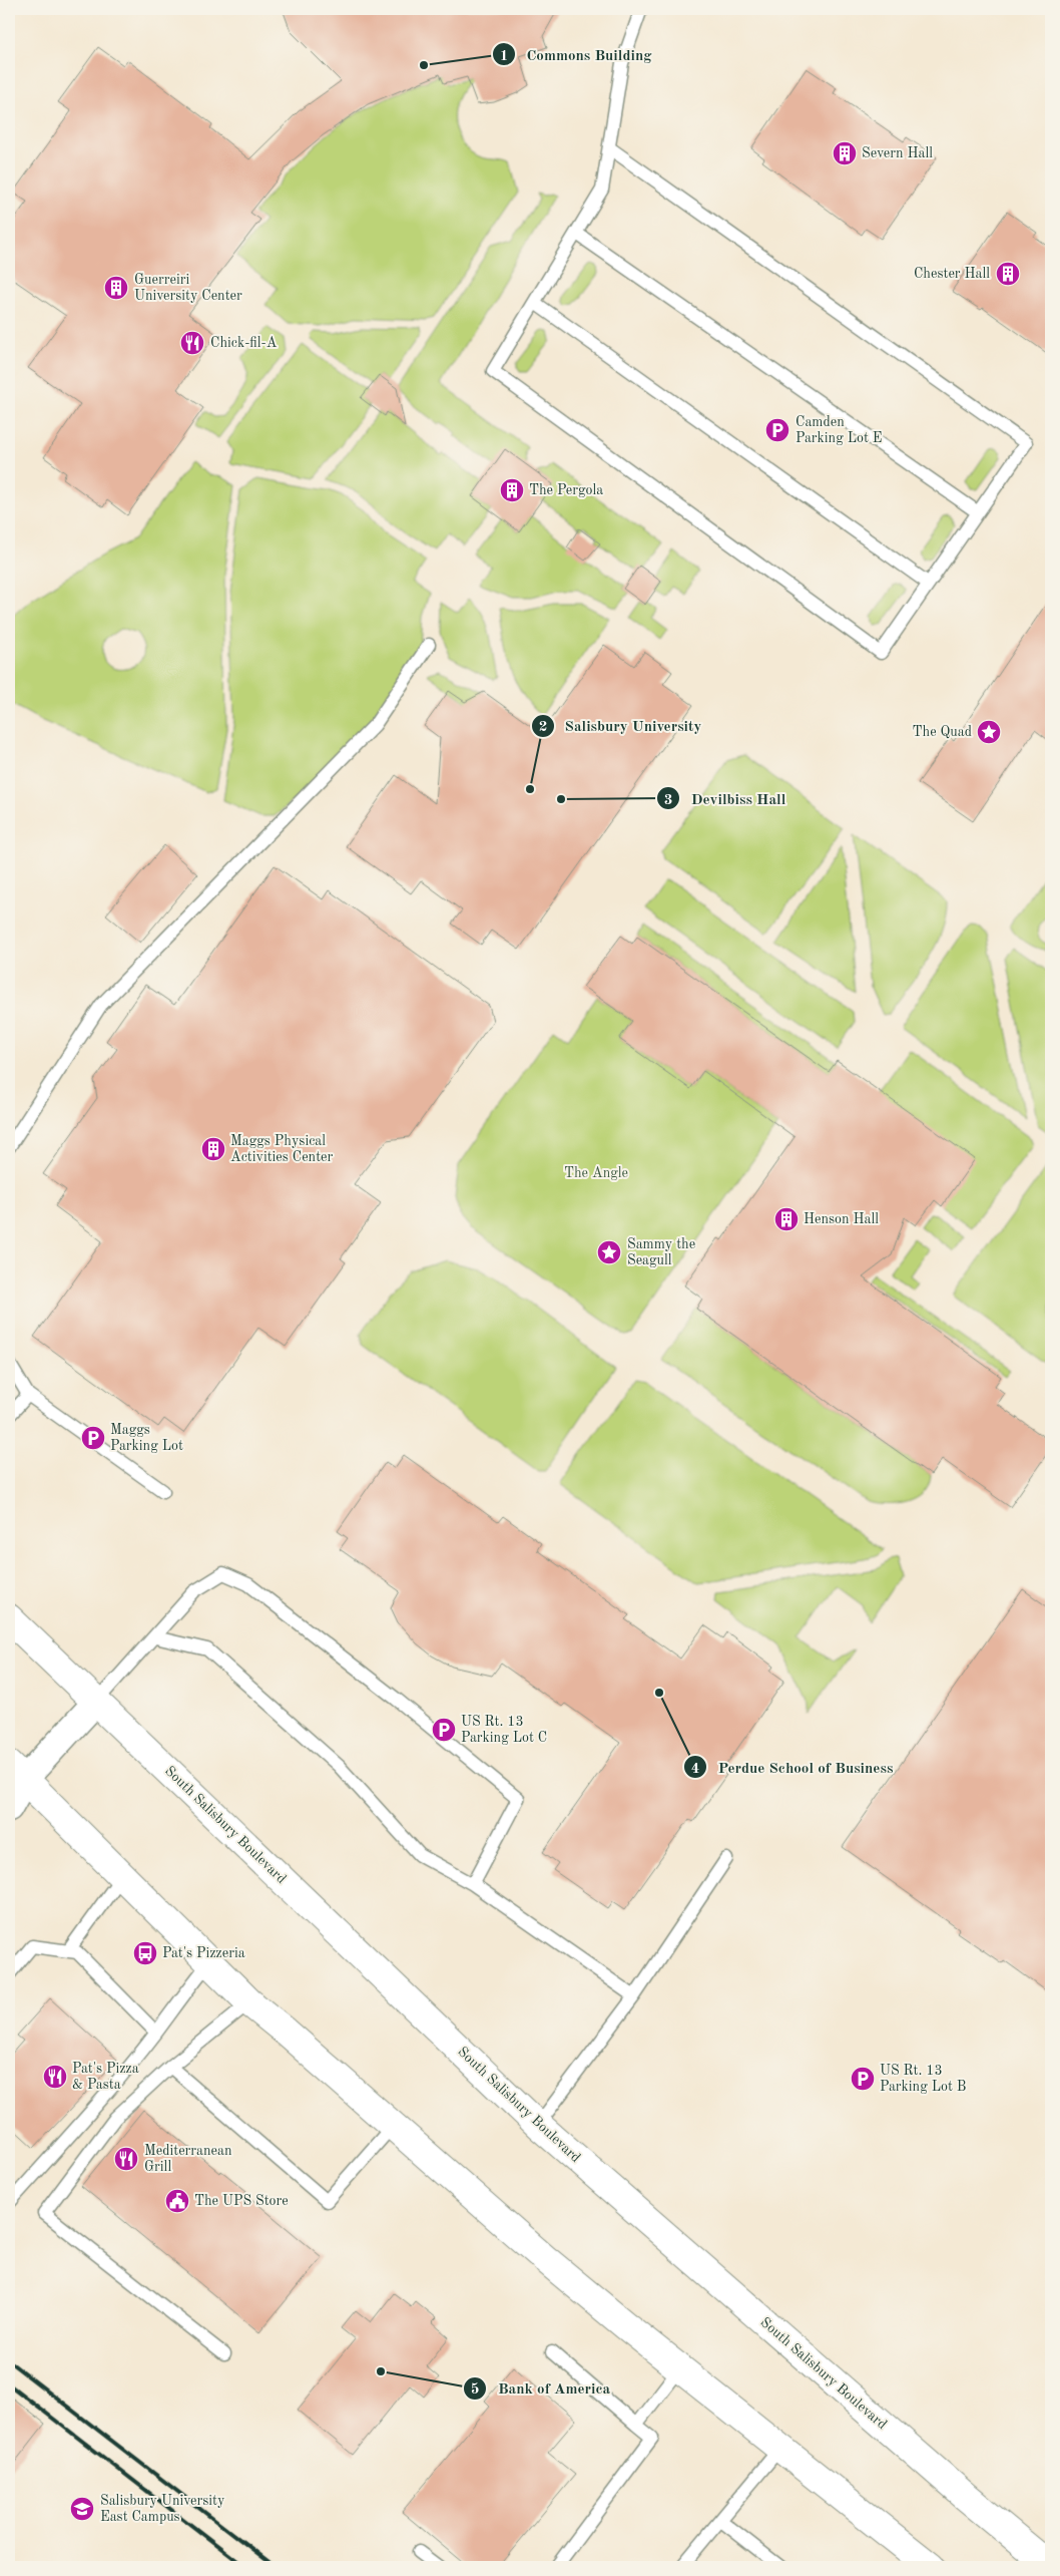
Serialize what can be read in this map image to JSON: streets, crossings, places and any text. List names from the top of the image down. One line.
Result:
{"streets":{"main road":["South Salisbury Boulevard"]},"parks":["The Angle"],"places":{"other":["Commons Building","Salisbury University","Devilbiss Hall","Perdue School of Business","Bank of America"],"building":["Severn Hall","Chester Hall","Guerreiri University Center","The Pergola","Maggs Physical Activities Center","Henson Hall"],"restaurant":["Chick-fil-A","Pat's Pizza & Pasta","Mediterranean Grill"],"parking":["Camden Parking Lot E","Maggs Parking Lot","US Rt. 13 Parking Lot C","US Rt. 13 Parking Lot B"],"place":["The Quad","Sammy the Seagull"],"bus stop":["Pat's Pizzeria"],"public building":["The UPS Store"],"school or university":["Salisbury University East Campus"]}}
